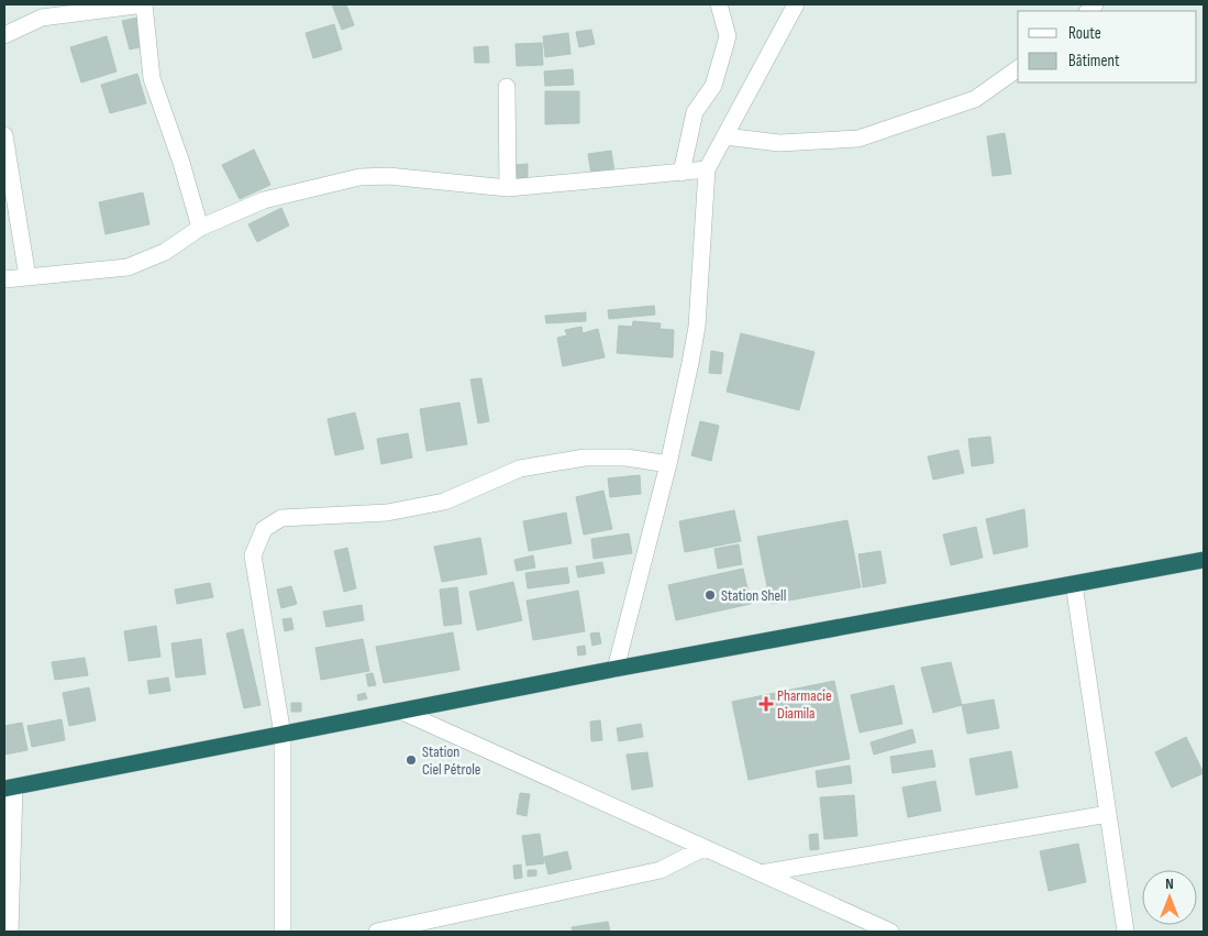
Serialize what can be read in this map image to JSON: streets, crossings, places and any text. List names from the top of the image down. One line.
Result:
{"places":{"other":["Station Shell","Station Ciel Pétrole"],"health":["Pharmacie Diamila"]},"legend":["Route","Bâtiment"],"north":"top"}
